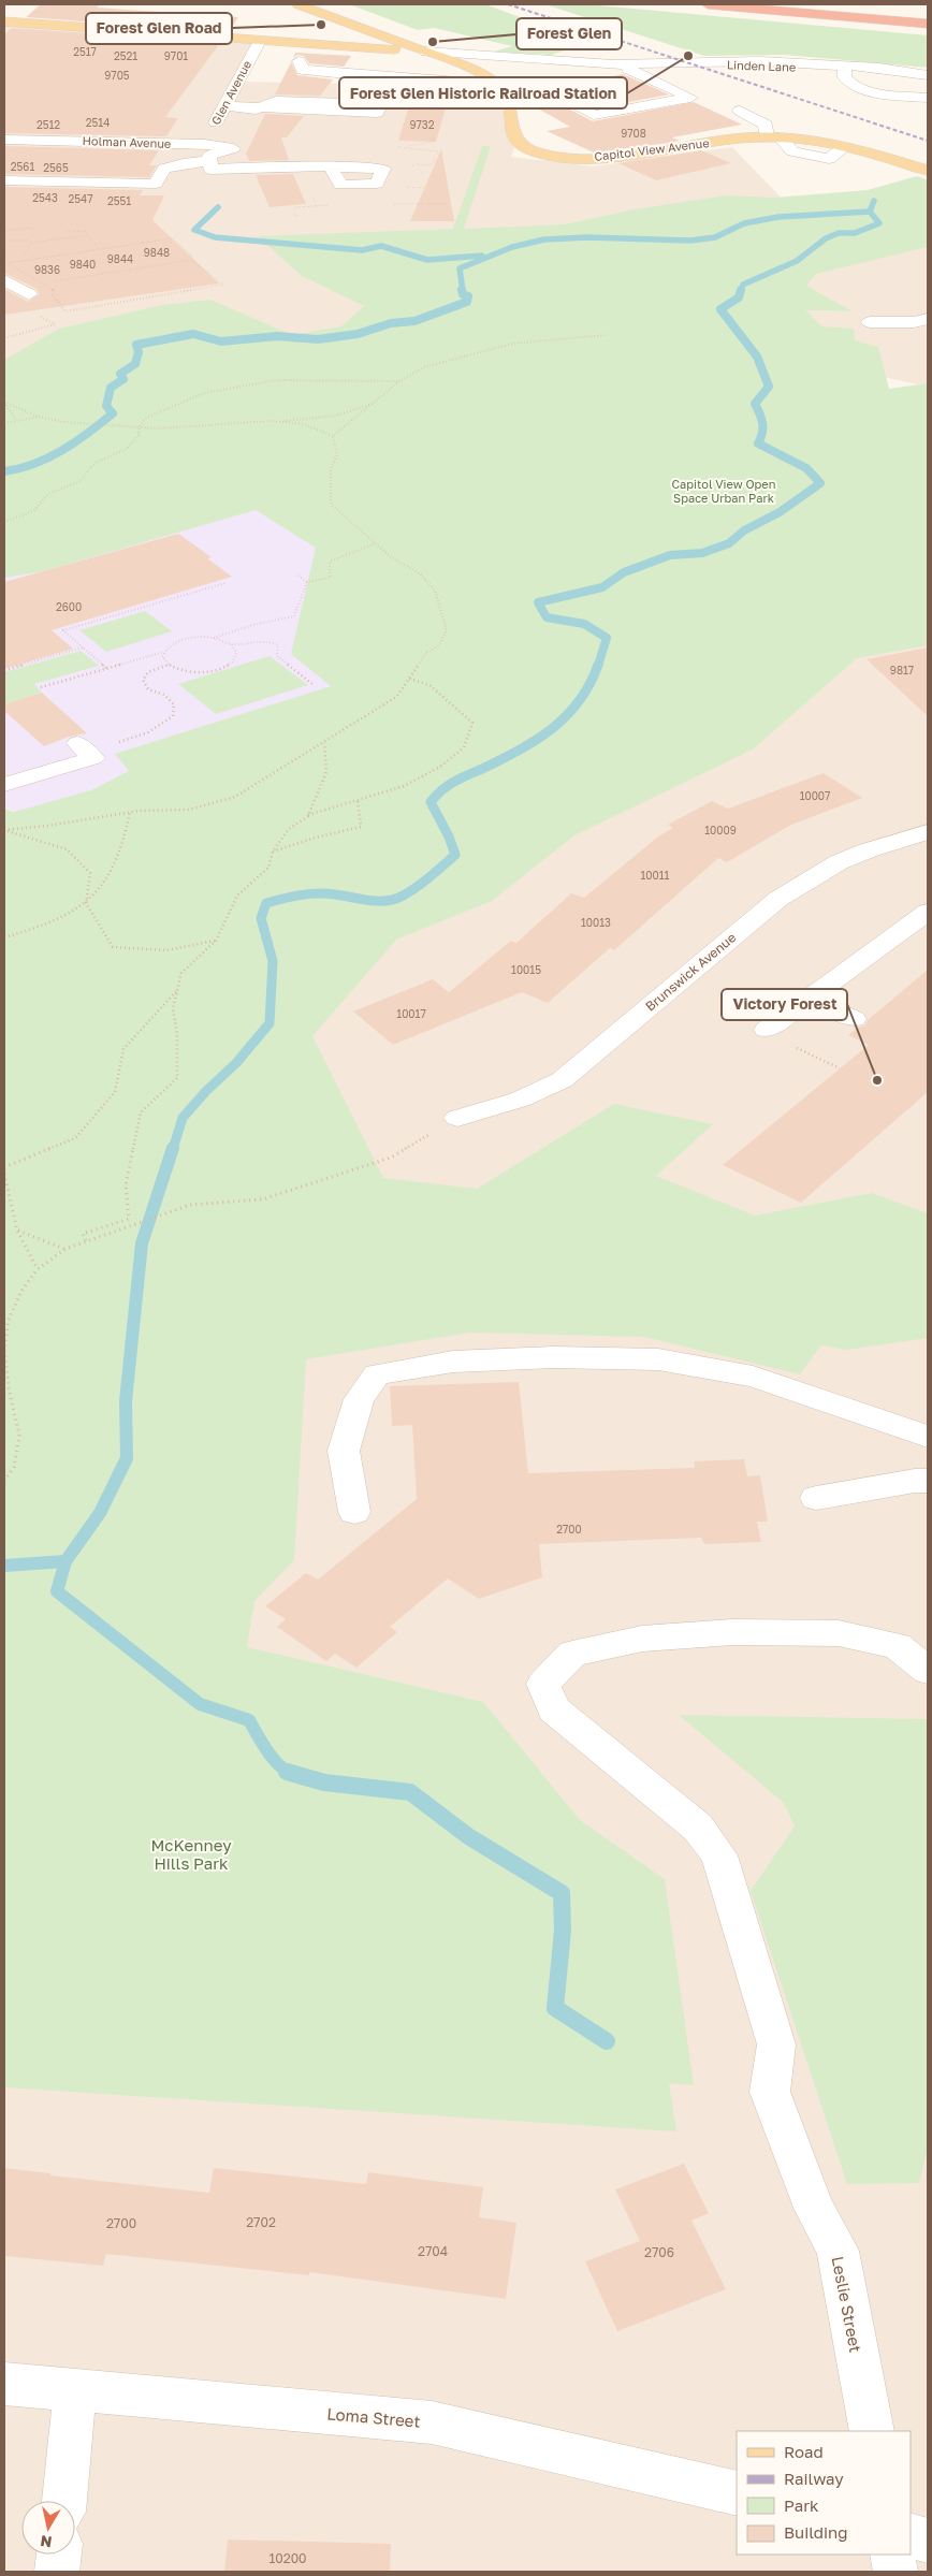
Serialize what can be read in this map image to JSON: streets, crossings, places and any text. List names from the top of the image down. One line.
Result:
{"streets":{"main road":["Capitol View Avenue"],"street":["Linden Lane","Glen Avenue","Holman Avenue","Brunswick Avenue","Leslie Street","Loma Street"]},"crossings":[["Glen Avenue","Holman Avenue"]],"parks":["Capitol View Open Space Urban Park","McKenney Hills Park"],"places":["Forest Glen Road","Forest Glen","Forest Glen Historic Railroad Station","Victory Forest"],"house_numbers":["2517","2521","9701","9705","2514","2512","9732","9708","2561","2565","2543","2547","2551","9848","9844","9840","9836","2600","9817","10007","10009","10011","10013","10015","10017","2700","2702","2700","2704","2706","10200"],"legend":["Road","Railway","Park","Building"],"north":"bottom"}
